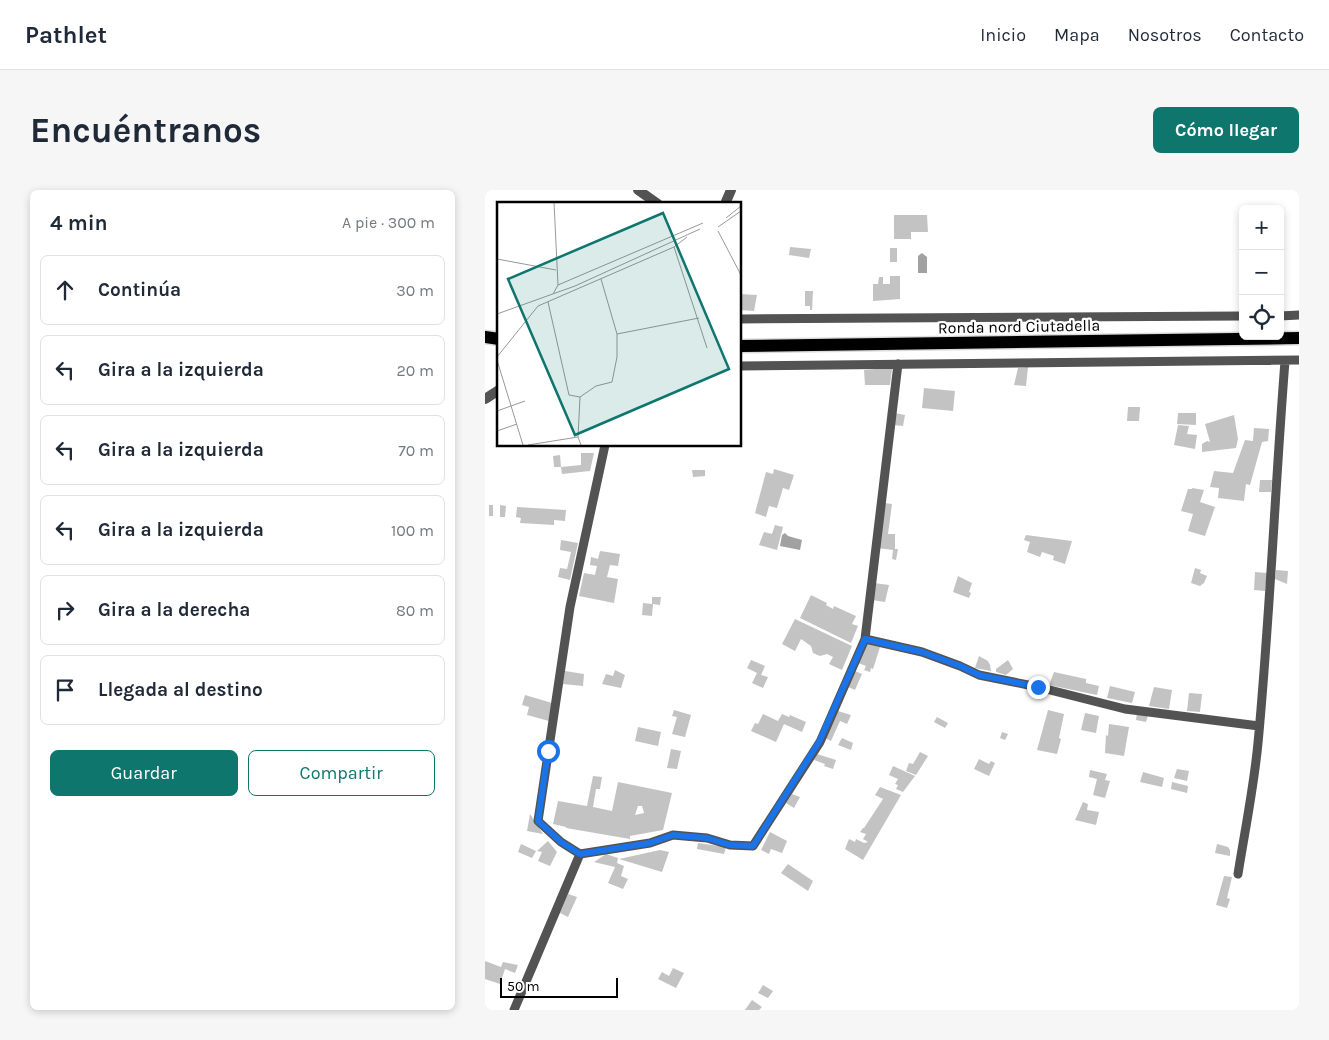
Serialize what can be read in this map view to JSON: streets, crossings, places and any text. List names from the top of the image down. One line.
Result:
{"streets":{"main road":["Ronda nord Ciutadella"]},"scale_bar":"50 m","page":{"header":"Pathlet","nav":["Inicio","Mapa","Nosotros","Contacto"],"buttons":["Cómo llegar",["Guardar","Compartir"]],"title":"Encuéntranos","heading":["4 min","A pie · 300 m"],"map_buttons":["+","−"],"list":[["Continúa","30 m"],["Gira a la izquierda","20 m"],["Gira a la izquierda","70 m"],["Gira a la izquierda","100 m"],["Gira a la derecha","80 m"],"Llegada al destino"],"scale":"50 m"}}
